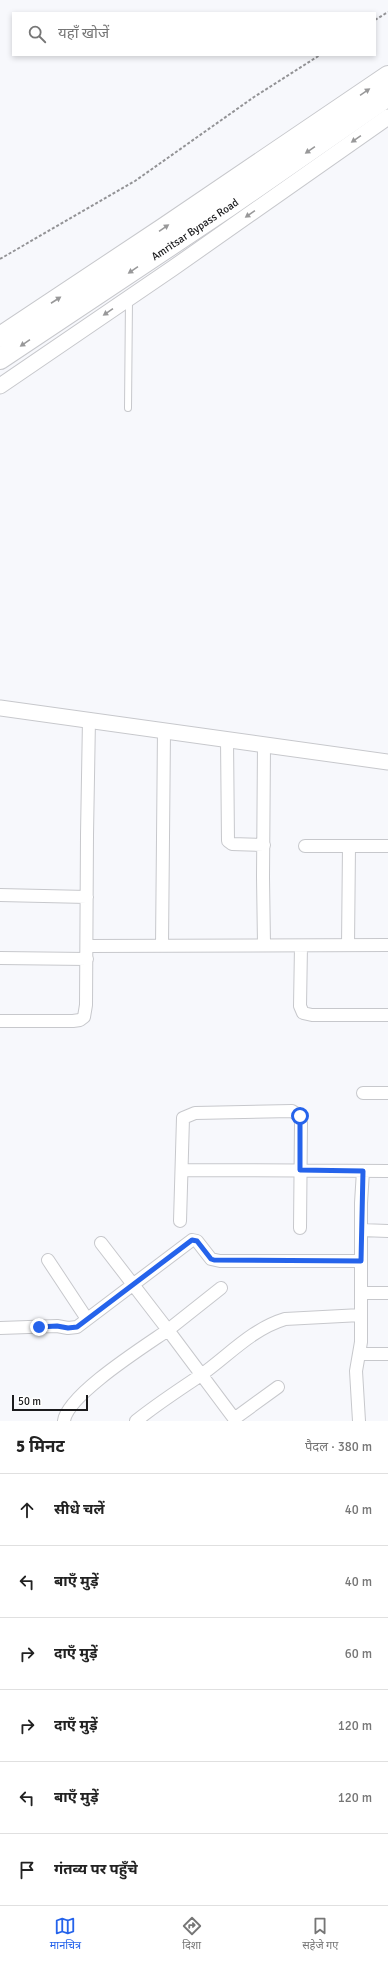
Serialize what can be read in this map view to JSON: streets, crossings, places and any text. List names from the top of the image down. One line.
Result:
{"streets":{"highway":["Amritsar Bypass Road"]},"scale_bar":"50 m","page":{"search":"यहाँ खोजें","scale":"50 m","heading":["5 मिनट","पैदल · 380 m"],"list":[["सीधे चलें","40 m"],["बाएँ मुड़ें","40 m"],["दाएँ मुड़ें","60 m"],["दाएँ मुड़ें","120 m"],["बाएँ मुड़ें","120 m"],"गंतव्य पर पहुँचे"],"nav":["मानचित्र","दिशा","सहेजे गए"]}}
